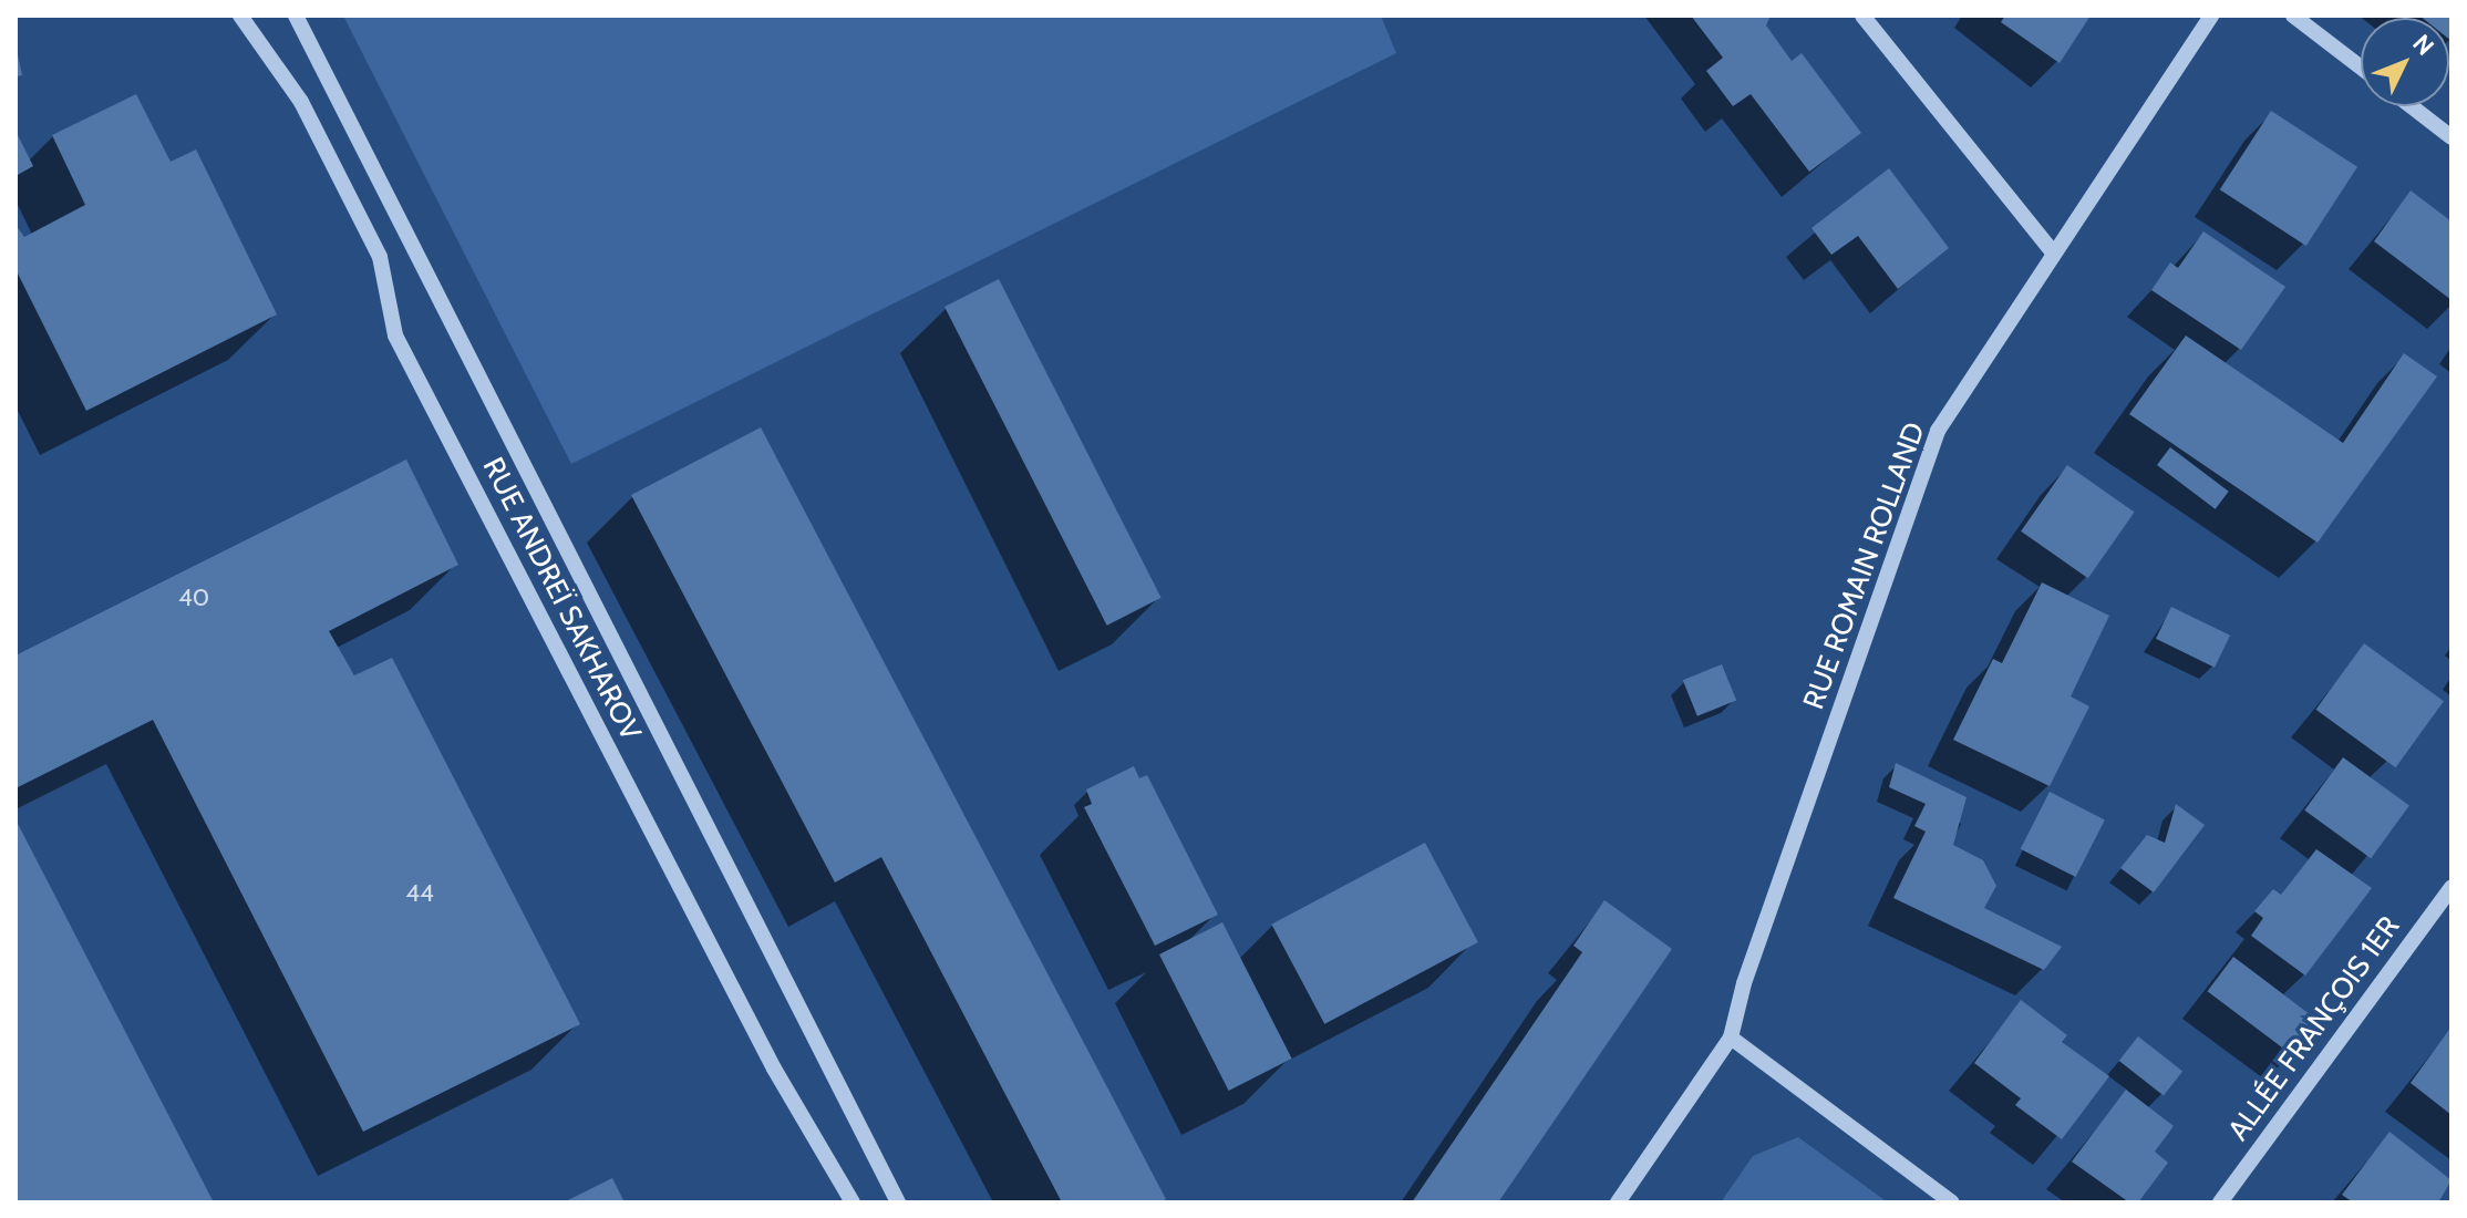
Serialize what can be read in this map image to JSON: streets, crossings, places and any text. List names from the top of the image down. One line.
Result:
{"streets":{"street":["RUE ROMAIN ROLLAND","RUE ANDREÏ SAKHAROV","ALLÉE FRANÇOIS 1ER"]},"house_numbers":["40","44"],"north":"top right"}
